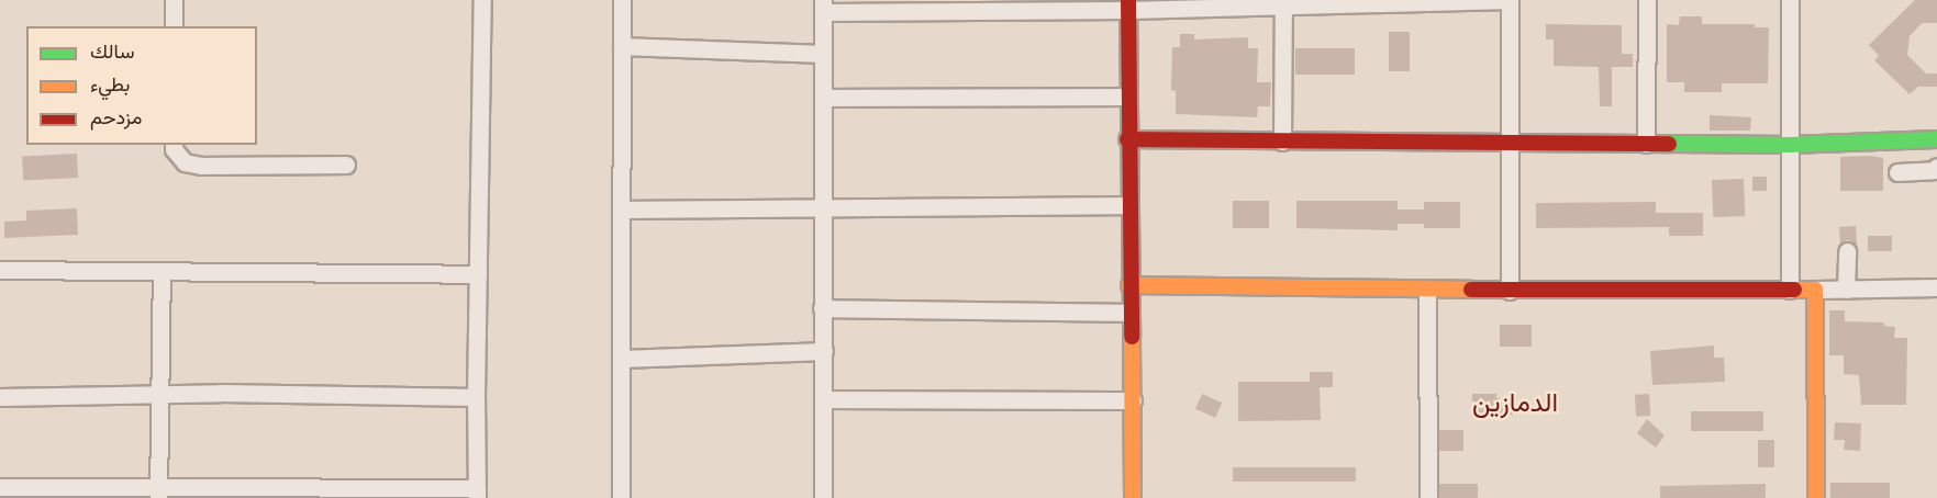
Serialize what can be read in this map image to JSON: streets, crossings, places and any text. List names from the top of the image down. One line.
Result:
{"districts":["الدمازين"],"legend":["سالك","بطيء","مزدحم"]}
